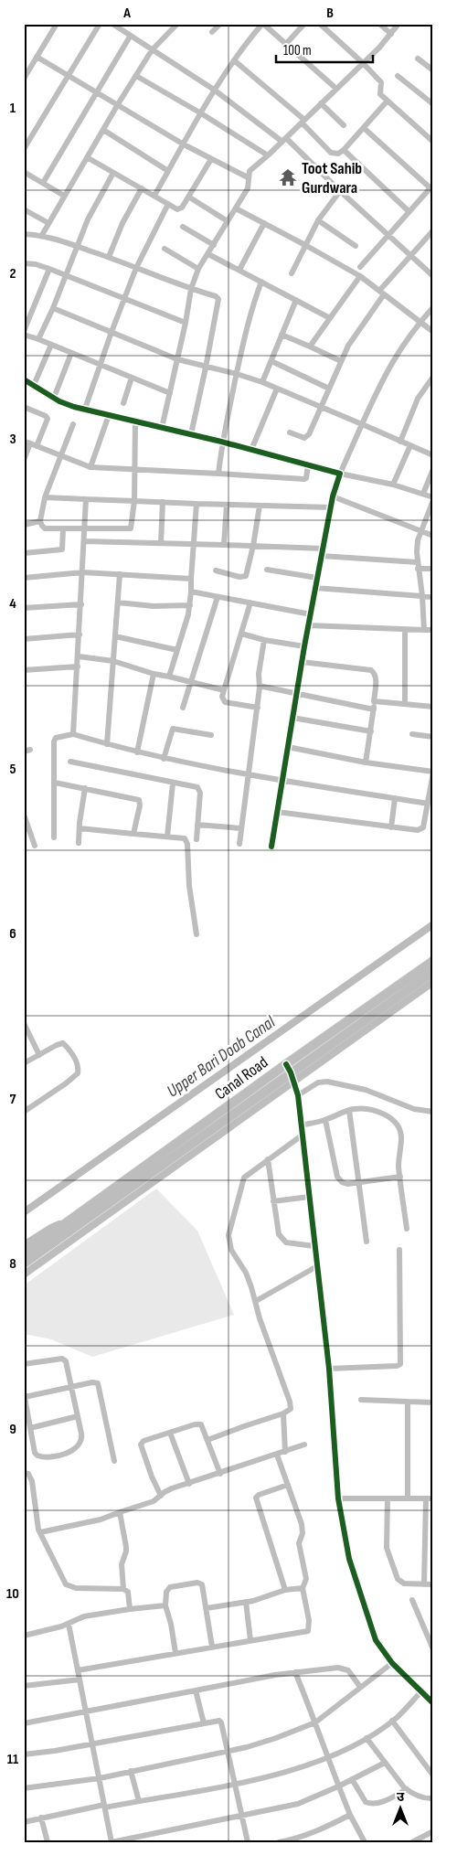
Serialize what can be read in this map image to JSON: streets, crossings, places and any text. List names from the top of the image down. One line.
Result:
{"streets":{"main road":["Canal Road"]},"water":["Upper Bari Doab Canal"],"places":{"temple":["Toot Sahib Gurdwara"]},"scale_bar":"100 m","north":"top","grid":{"columns":["A","B"],"rows":["1","2","3","4","5","6","7","8","9","10","11"]}}
